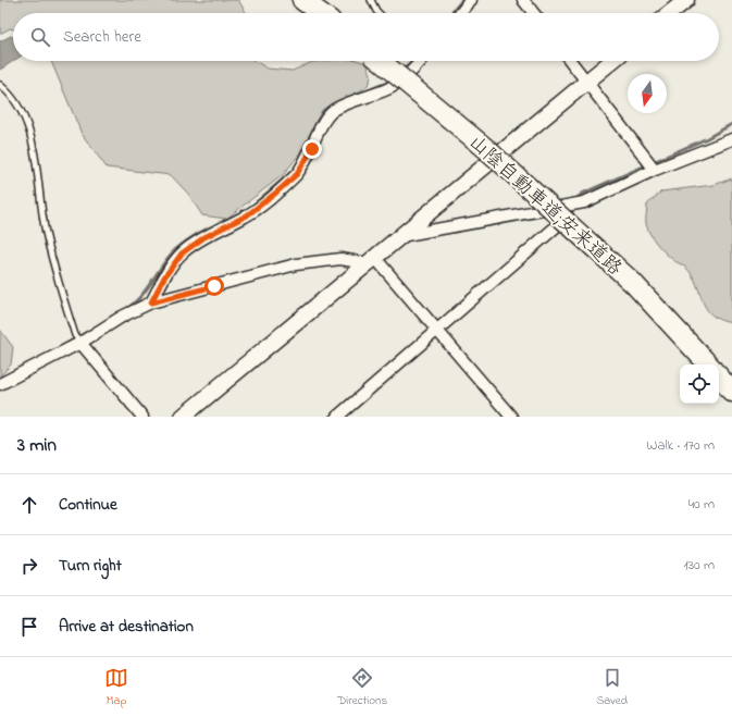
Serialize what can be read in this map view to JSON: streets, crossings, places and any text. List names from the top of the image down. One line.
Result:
{"streets":{"highway":["山陰自動車道;安来道路"]},"north":"bottom","page":{"search":"Search here","heading":["3 min","Walk · 170 m"],"list":[["Continue","40 m"],["Turn right","130 m"],"Arrive at destination"],"nav":["Map","Directions","Saved"]}}
